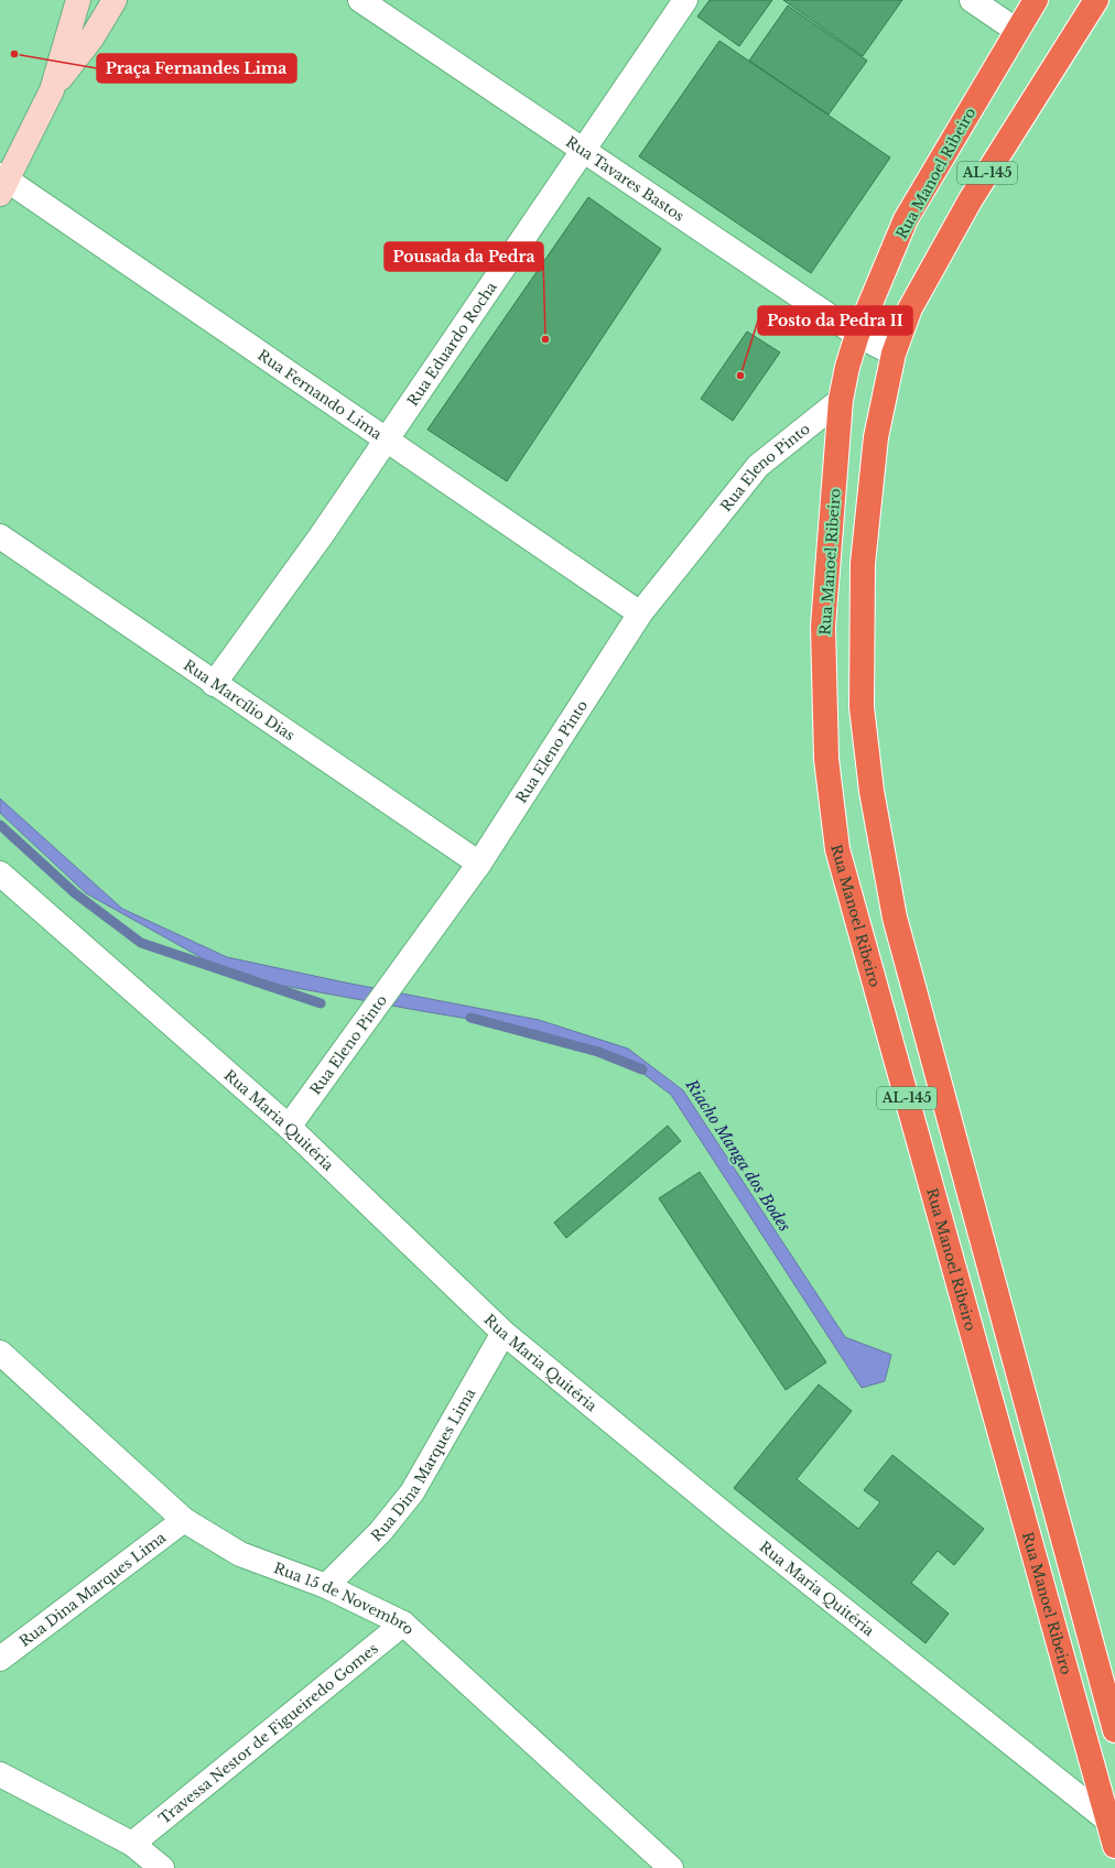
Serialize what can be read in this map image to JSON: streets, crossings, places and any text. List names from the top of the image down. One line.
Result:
{"streets":{"highway":["Rua Manoel Ribeiro","AL-145"],"street":["Rua Tavares Bastos","Rua Eduardo Rocha","Rua Fernando Lima","Rua Eleno Pinto","Rua Marcílio Dias","Rua Maria Quitéria","Rua Dina Marques Lima","Rua 15 de Novembro","Travessa Nestor de Figueiredo Gomes"]},"crossings":[["Rua Manoel Ribeiro","Rua Tavares Bastos"],["Rua Manoel Ribeiro","Rua Eleno Pinto"],["Rua Manoel Ribeiro","Rua Maria Quitéria"],["AL-145","Rua Tavares Bastos"],["Rua Tavares Bastos","Rua Eduardo Rocha"],["Rua Eduardo Rocha","Rua Fernando Lima"],["Rua Eduardo Rocha","Rua Marcílio Dias"],["Rua Fernando Lima","Rua Eleno Pinto"],["Rua Eleno Pinto","Rua Marcílio Dias"],["Rua Eleno Pinto","Rua Maria Quitéria"],["Rua Maria Quitéria","Rua Dina Marques Lima"],["Rua Dina Marques Lima","Rua 15 de Novembro"],["Rua 15 de Novembro","Travessa Nestor de Figueiredo Gomes"]],"water":["Riacho Manga dos Bodes"],"places":["Praça Fernandes Lima","Pousada da Pedra","Posto da Pedra II"]}
